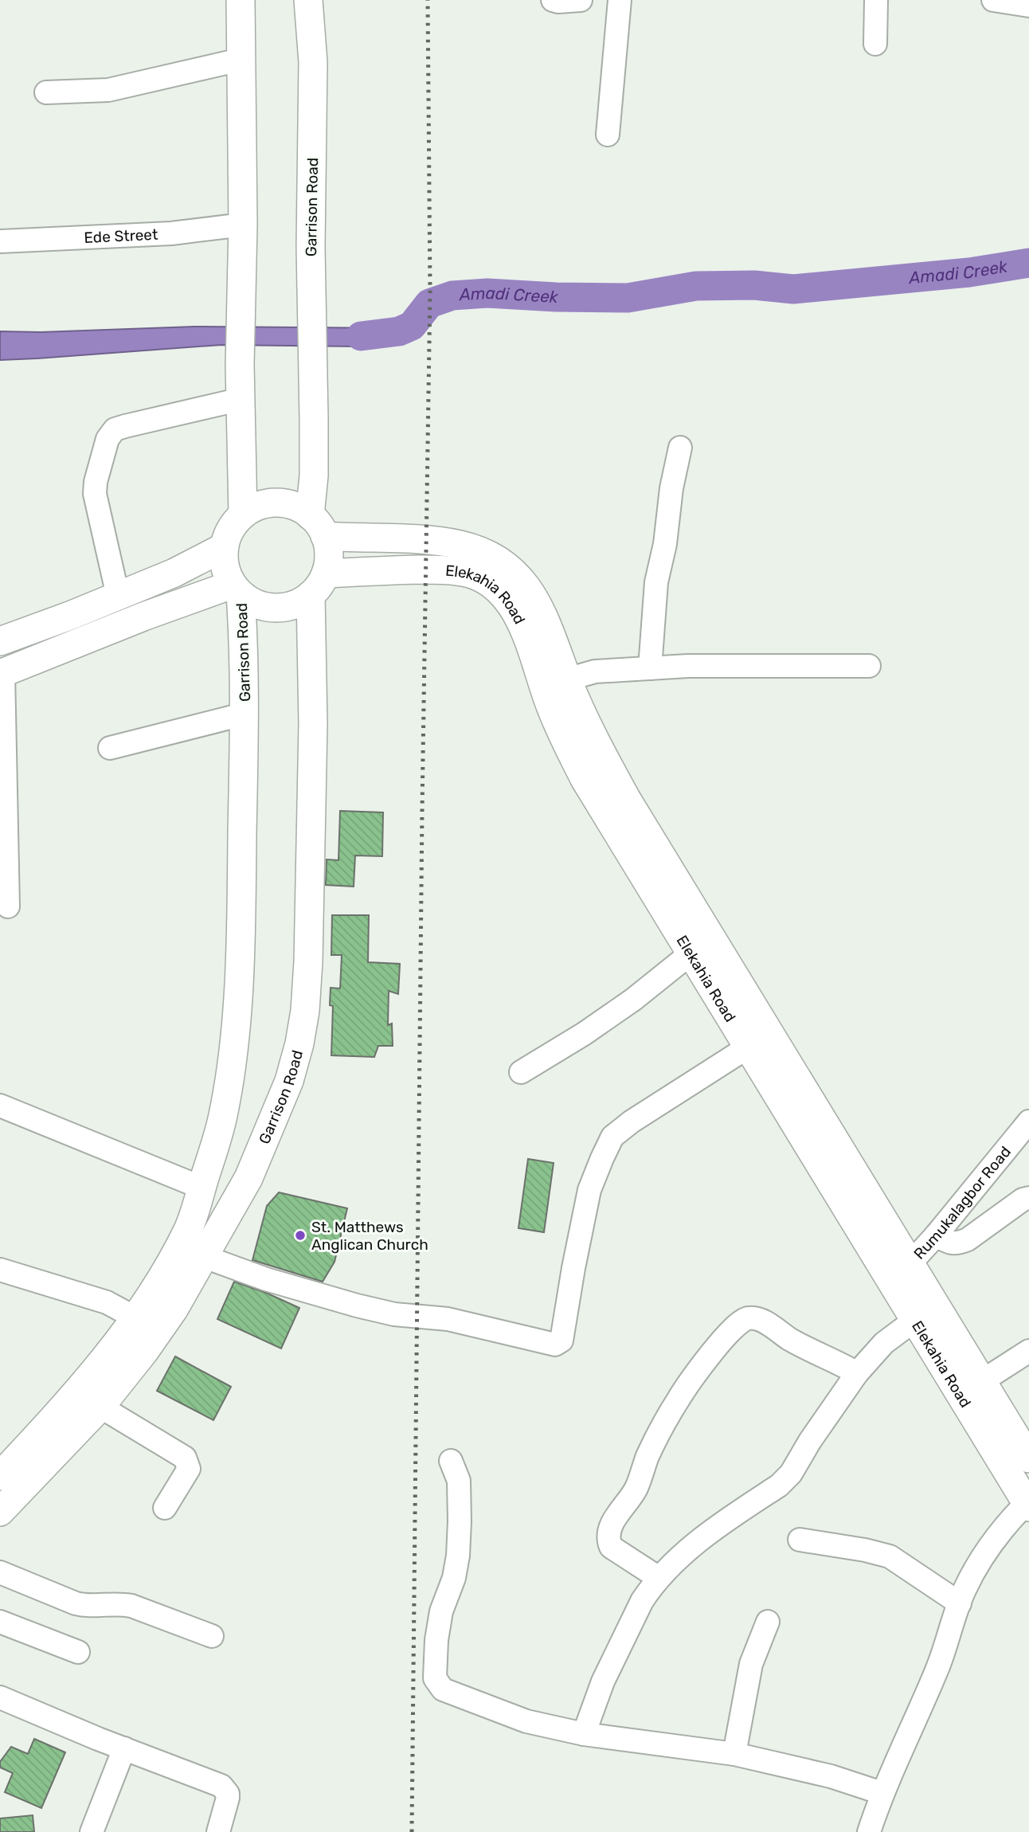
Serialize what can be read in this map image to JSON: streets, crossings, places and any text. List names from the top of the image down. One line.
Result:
{"streets":{"main road":["Garrison Road","Elekahia Road"],"street":["Ede Street","Rumukalagbor Road"]},"crossings":[["Garrison Road","Elekahia Road"],["Elekahia Road","Rumukalagbor Road"]],"water":["Amadi Creek"],"places":["St. Matthews Anglican Church"]}
